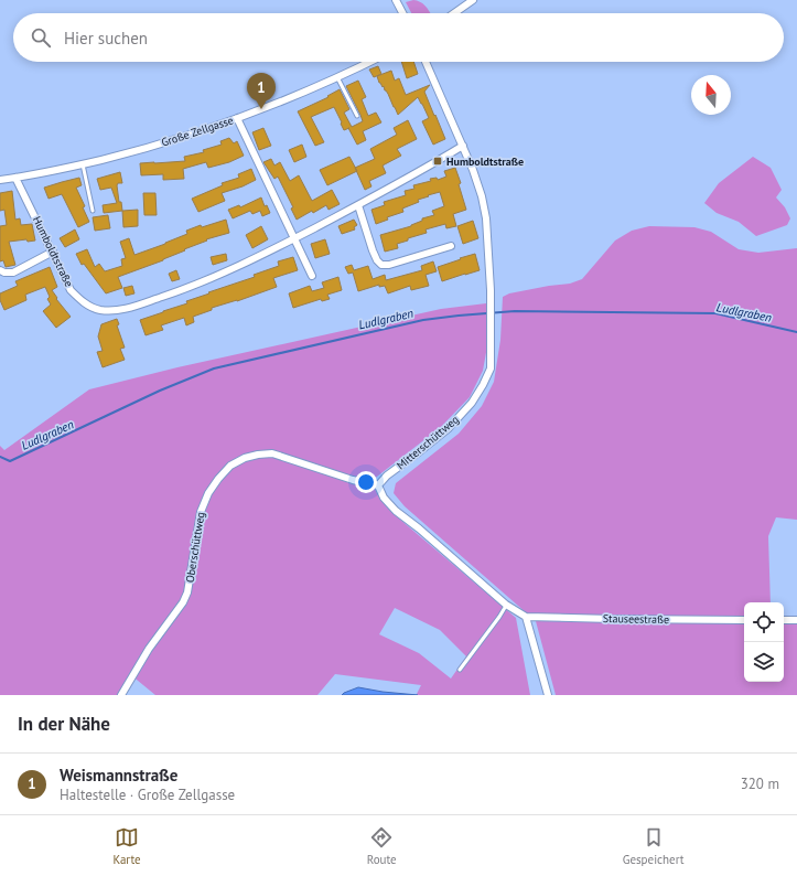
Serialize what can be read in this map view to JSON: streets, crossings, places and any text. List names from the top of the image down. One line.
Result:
{"streets":{"street":["Große Zellgasse","Humboldtstraße","Mitterschüttweg","Oberschüttweg","Stauseestraße"]},"crossings":[["Große Zellgasse","Humboldtstraße"],["Humboldtstraße","Mitterschüttweg"],["Mitterschüttweg","Oberschüttweg"]],"water":["Ludlgraben"],"places":{"transit":["Humboldtstraße"]},"north":"top","page":{"search":"Hier suchen","pins":"1","heading":"In der Nähe","list":[{"mark":"1","name":"Weismannstraße","note":"Haltestelle · Große Zellgasse","value":"320 m"}],"nav":["Karte","Route","Gespeichert"]}}
